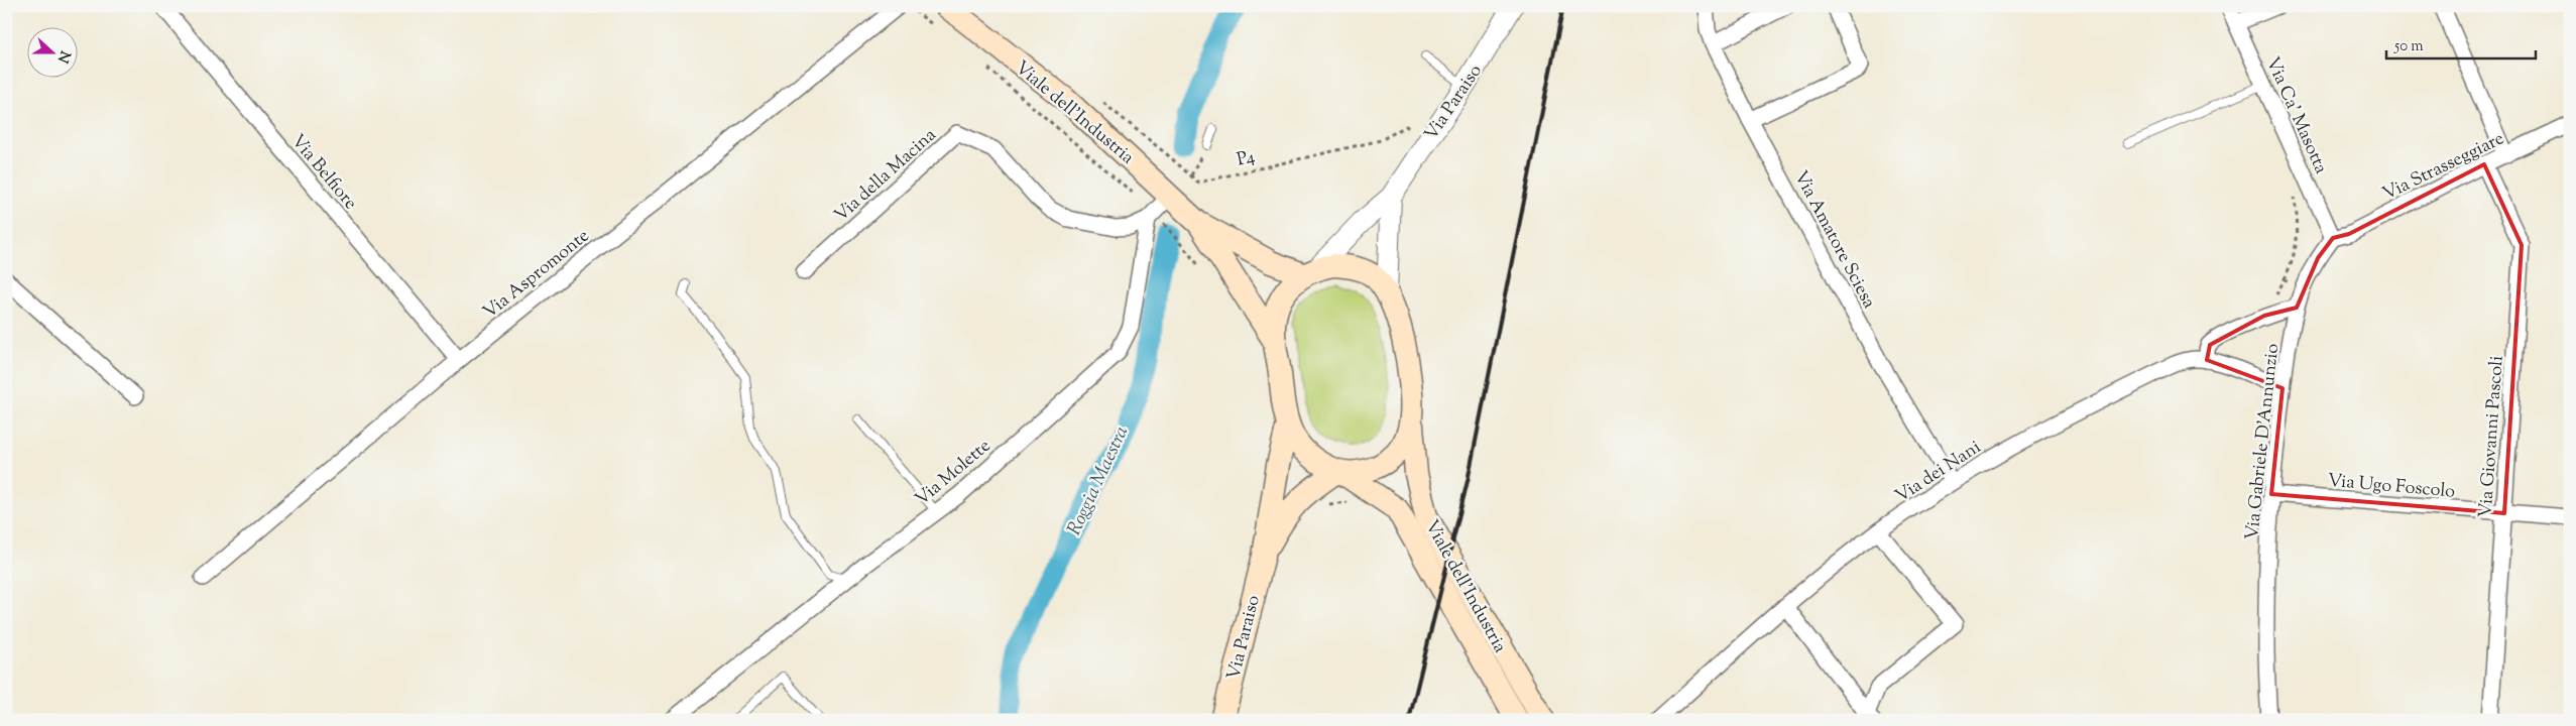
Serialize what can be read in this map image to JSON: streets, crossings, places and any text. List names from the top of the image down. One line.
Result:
{"streets":{"main road":["Via Paraiso","Viale dell'Industria"],"street":["Via Ca' Masotta","Via Strasseggiare","Via Belfiore","Via della Macina","Via Amatore Sciesa","Via Aspromonte","Via Giovanni Pascoli","Via Gabriele D'Annunzio","Via dei Nani","Via Molette","Via Ugo Foscolo"],"path":["P4"]},"crossings":[["Via Paraiso","Viale dell'Industria"],["Via Paraiso","P4"],["Via Ca' Masotta","Via Strasseggiare"],["Via Ca' Masotta","Via Gabriele D'Annunzio"],["Via Strasseggiare","Via Giovanni Pascoli"],["Via Strasseggiare","Via Gabriele D'Annunzio"],["Via Belfiore","Via Aspromonte"],["Via della Macina","Via Molette"],["Via Amatore Sciesa","Via dei Nani"],["Via Giovanni Pascoli","Via Ugo Foscolo"],["Via Gabriele D'Annunzio","Via dei Nani"],["Via Gabriele D'Annunzio","Via Ugo Foscolo"]],"water":["Roggia Maestra"],"scale_bar":"50 m","north":"right"}
